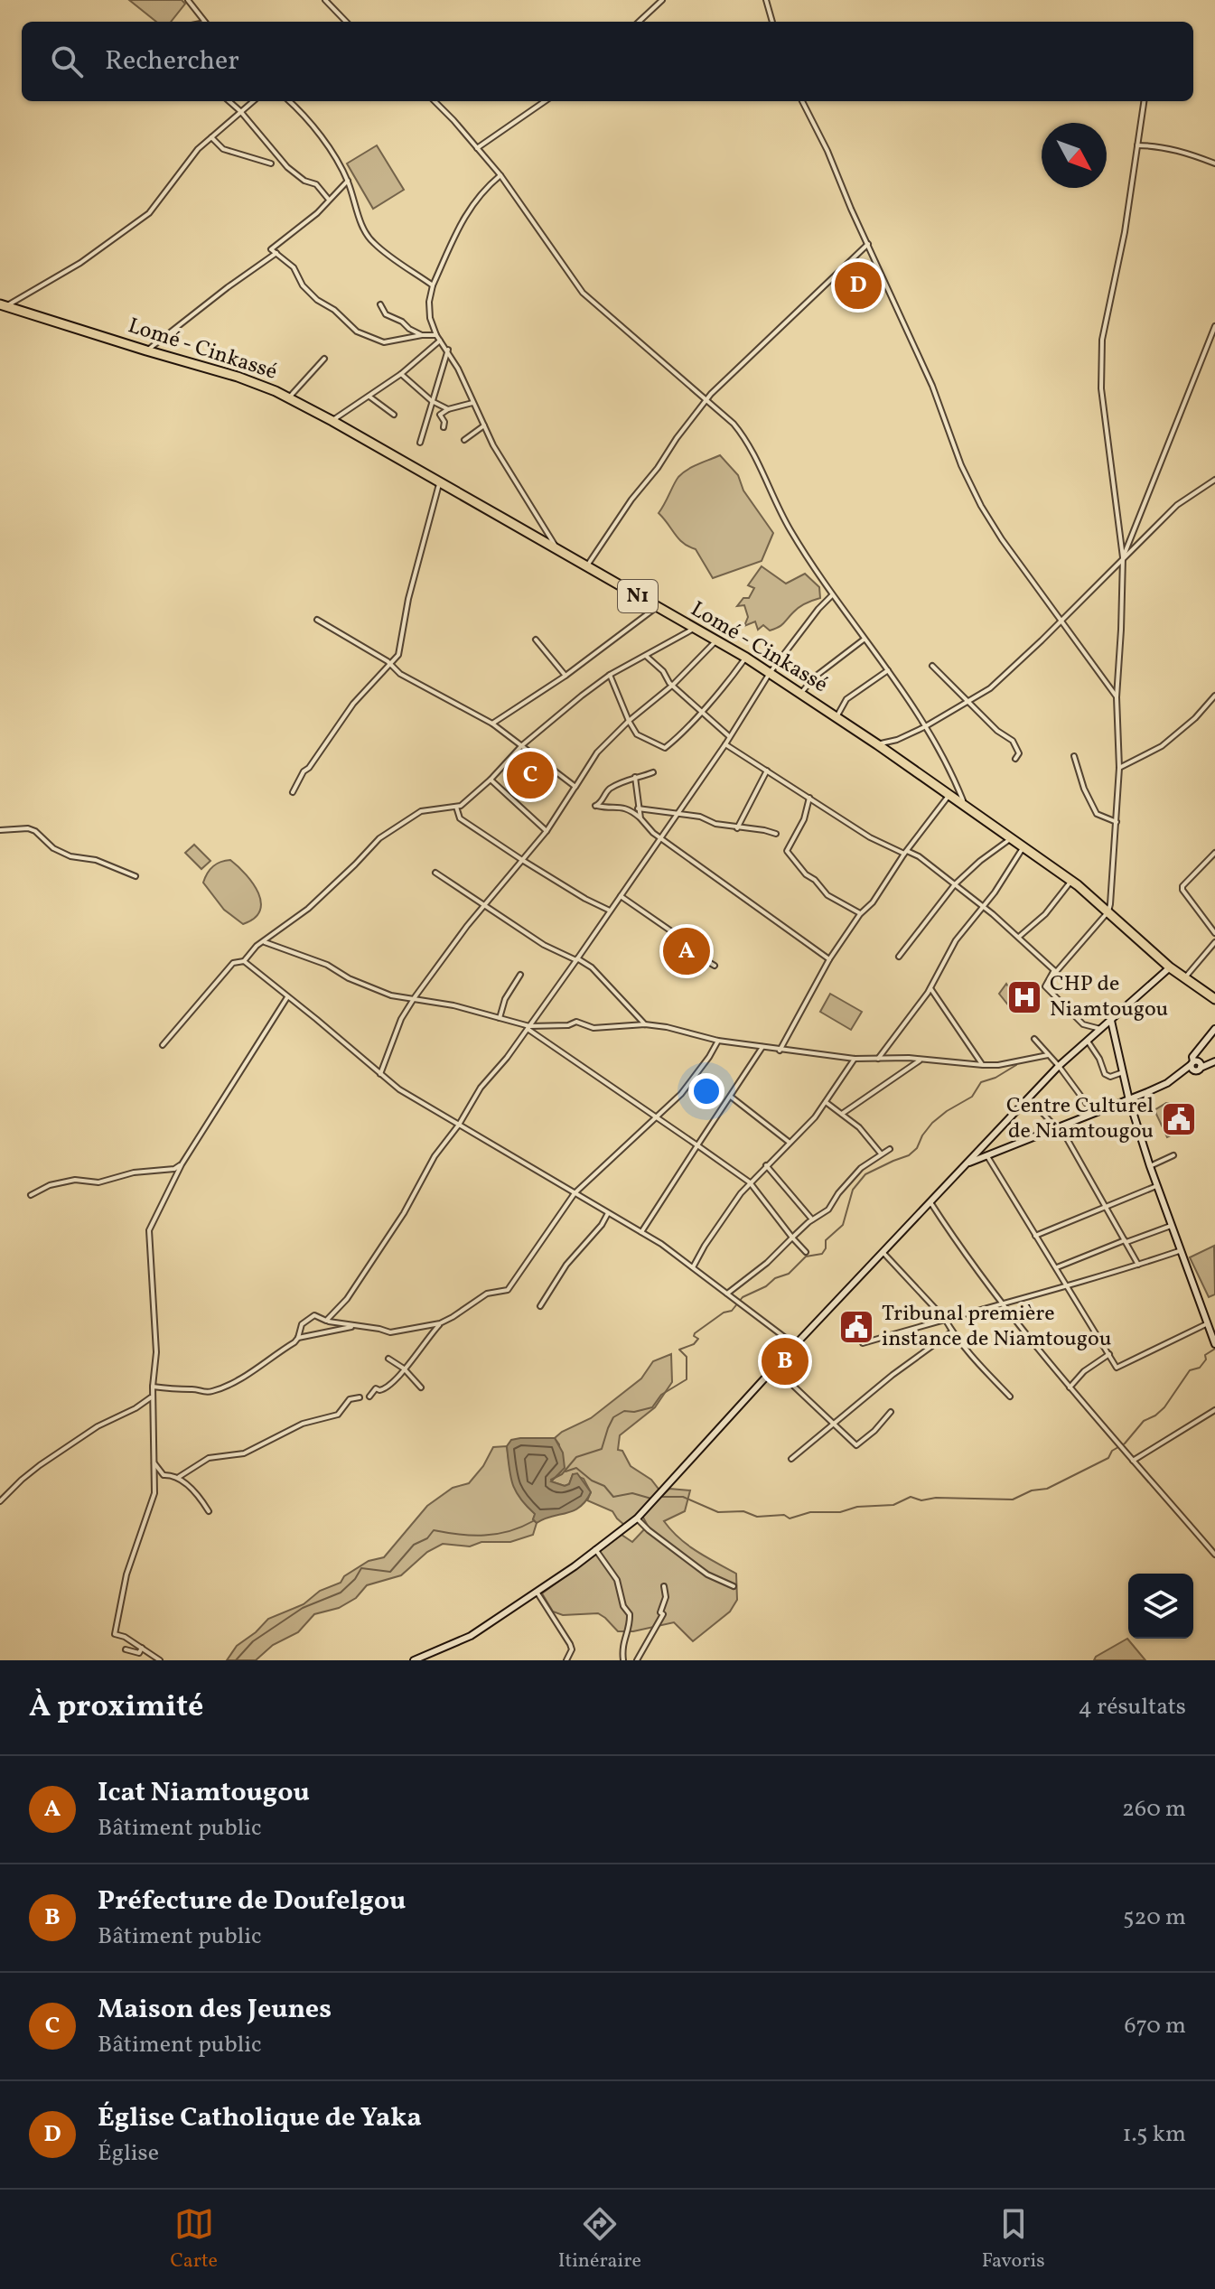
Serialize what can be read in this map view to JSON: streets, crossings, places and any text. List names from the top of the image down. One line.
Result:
{"streets":{"highway":["Lomé - Cinkassé","N1"]},"places":{"hospital":["CHP de Niamtougou"],"public building":["Centre Culturel de Niamtougou","Tribunal première instance de Niamtougou"]},"north":"bottom right","page":{"search":"Rechercher","pins":["D","C","A","B"],"heading":["À proximité","4 résultats"],"list":[{"mark":"A","name":"Icat Niamtougou","note":"Bâtiment public","value":"260 m"},{"mark":"B","name":"Préfecture de Doufelgou","note":"Bâtiment public","value":"520 m"},{"mark":"C","name":"Maison des Jeunes","note":"Bâtiment public","value":"670 m"},{"mark":"D","name":"Église Catholique de Yaka","note":"Église","value":"1.5 km"}],"nav":["Carte","Itinéraire","Favoris"]}}
